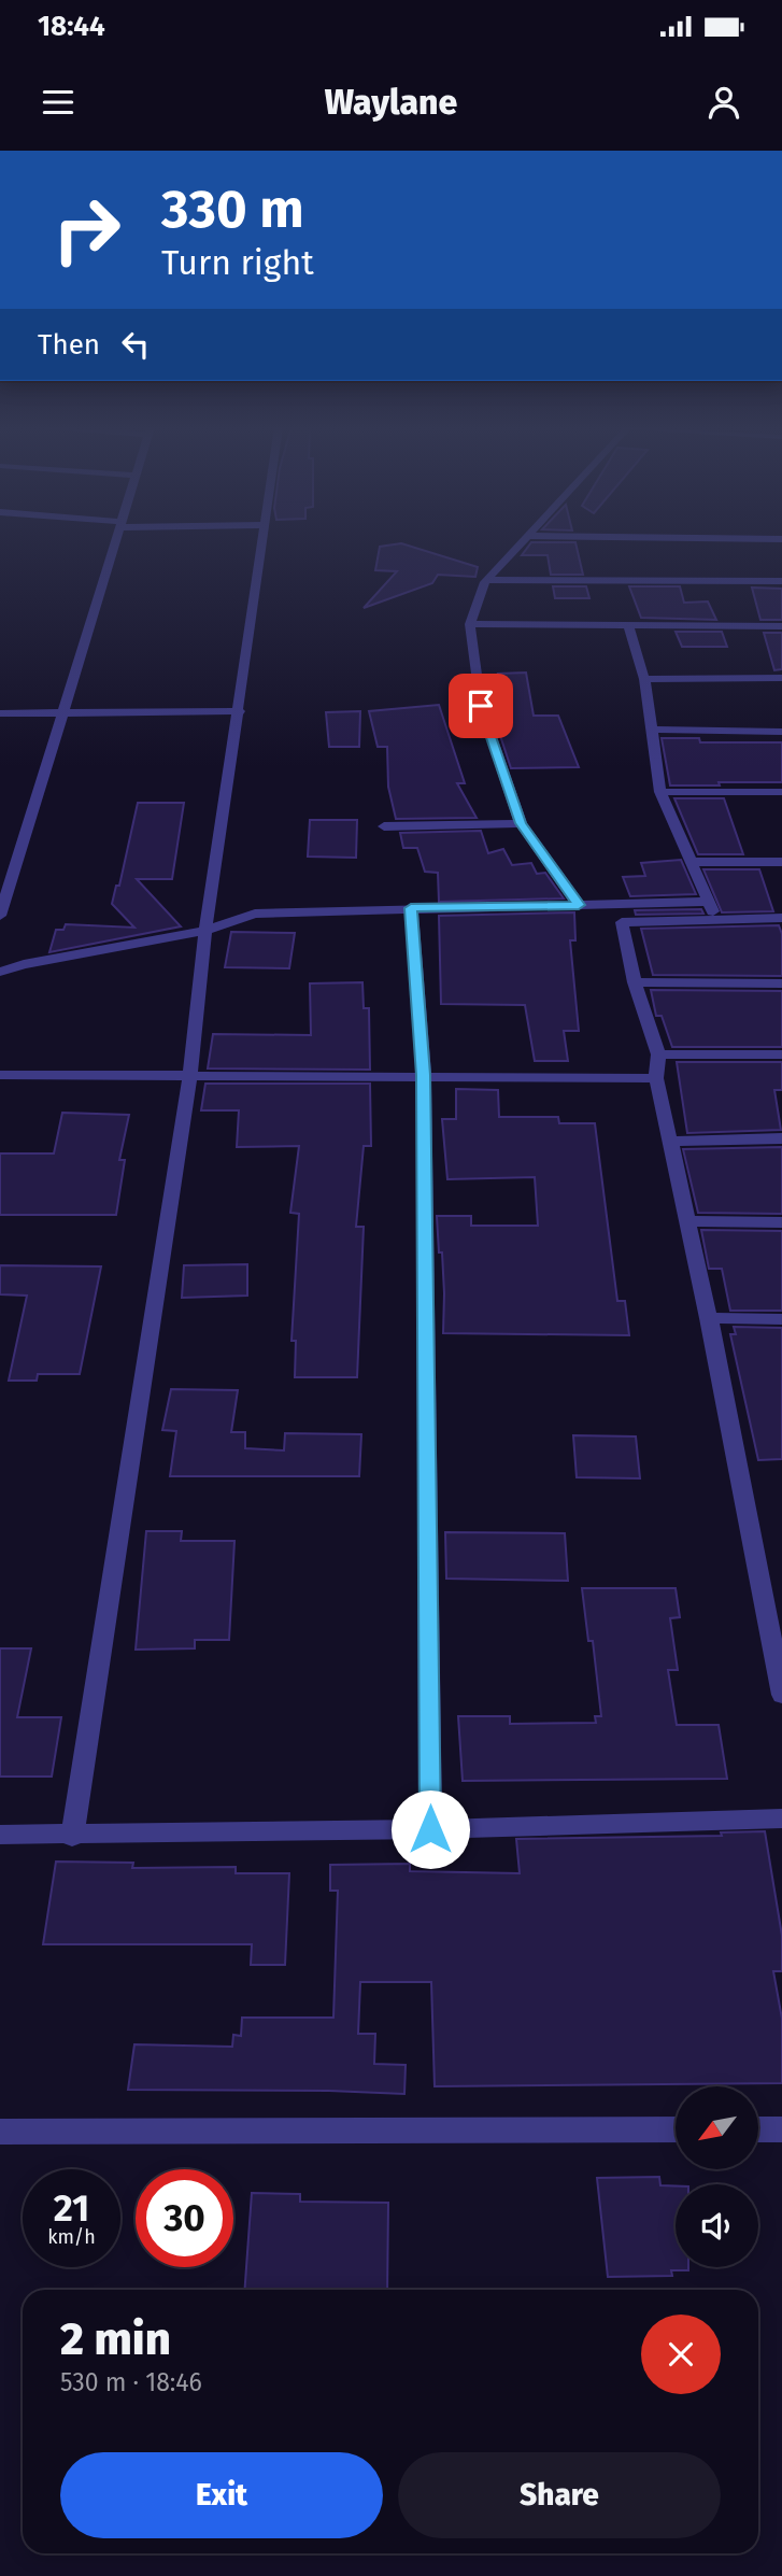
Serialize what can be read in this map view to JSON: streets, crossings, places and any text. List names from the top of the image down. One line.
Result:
{"north":"bottom left","page":{"status":"18:44","header":"Waylane","turn":["330 m","Turn right"],"then":"Then","speed":"21 km/h","limit":"30","heading":["2 min","530 m · 18:46"],"buttons":["Exit","Share"]}}
